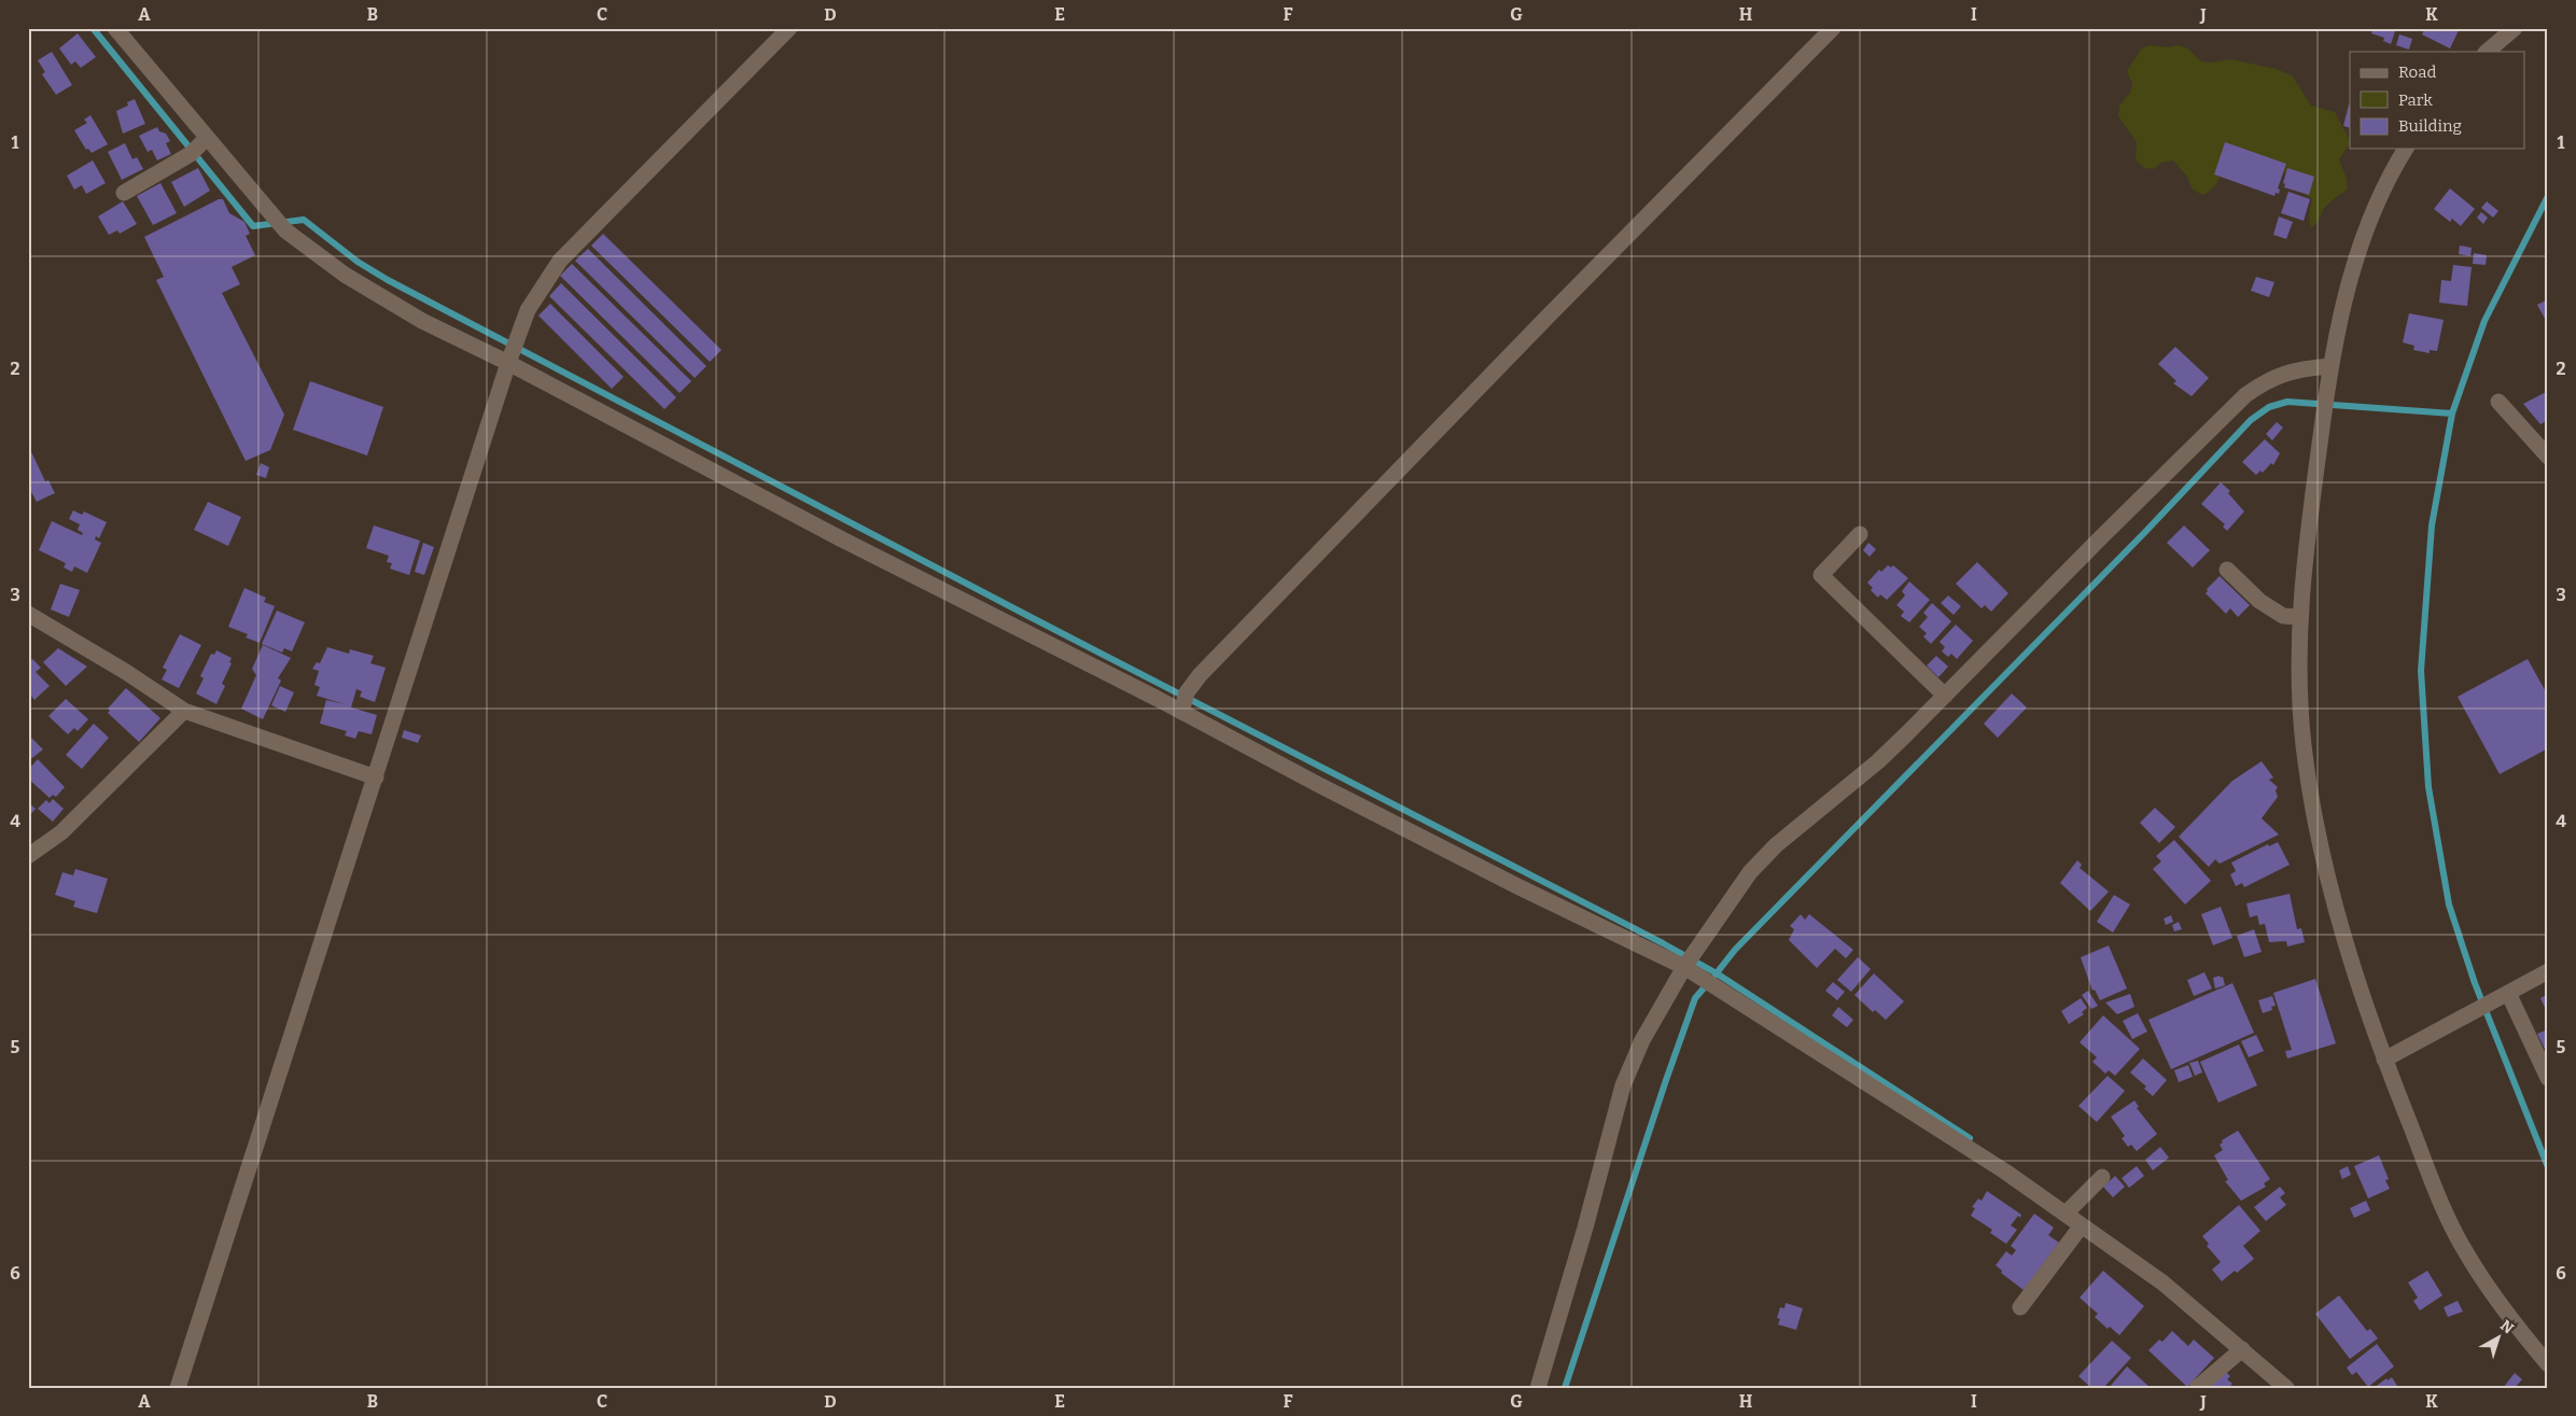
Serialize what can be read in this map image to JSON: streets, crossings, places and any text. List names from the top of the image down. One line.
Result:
{"legend":["Road","Park","Building"],"north":"top right","grid":{"columns":["A","B","C","D","E","F","G","H","I","J","K"],"rows":["1","2","3","4","5","6"]}}
